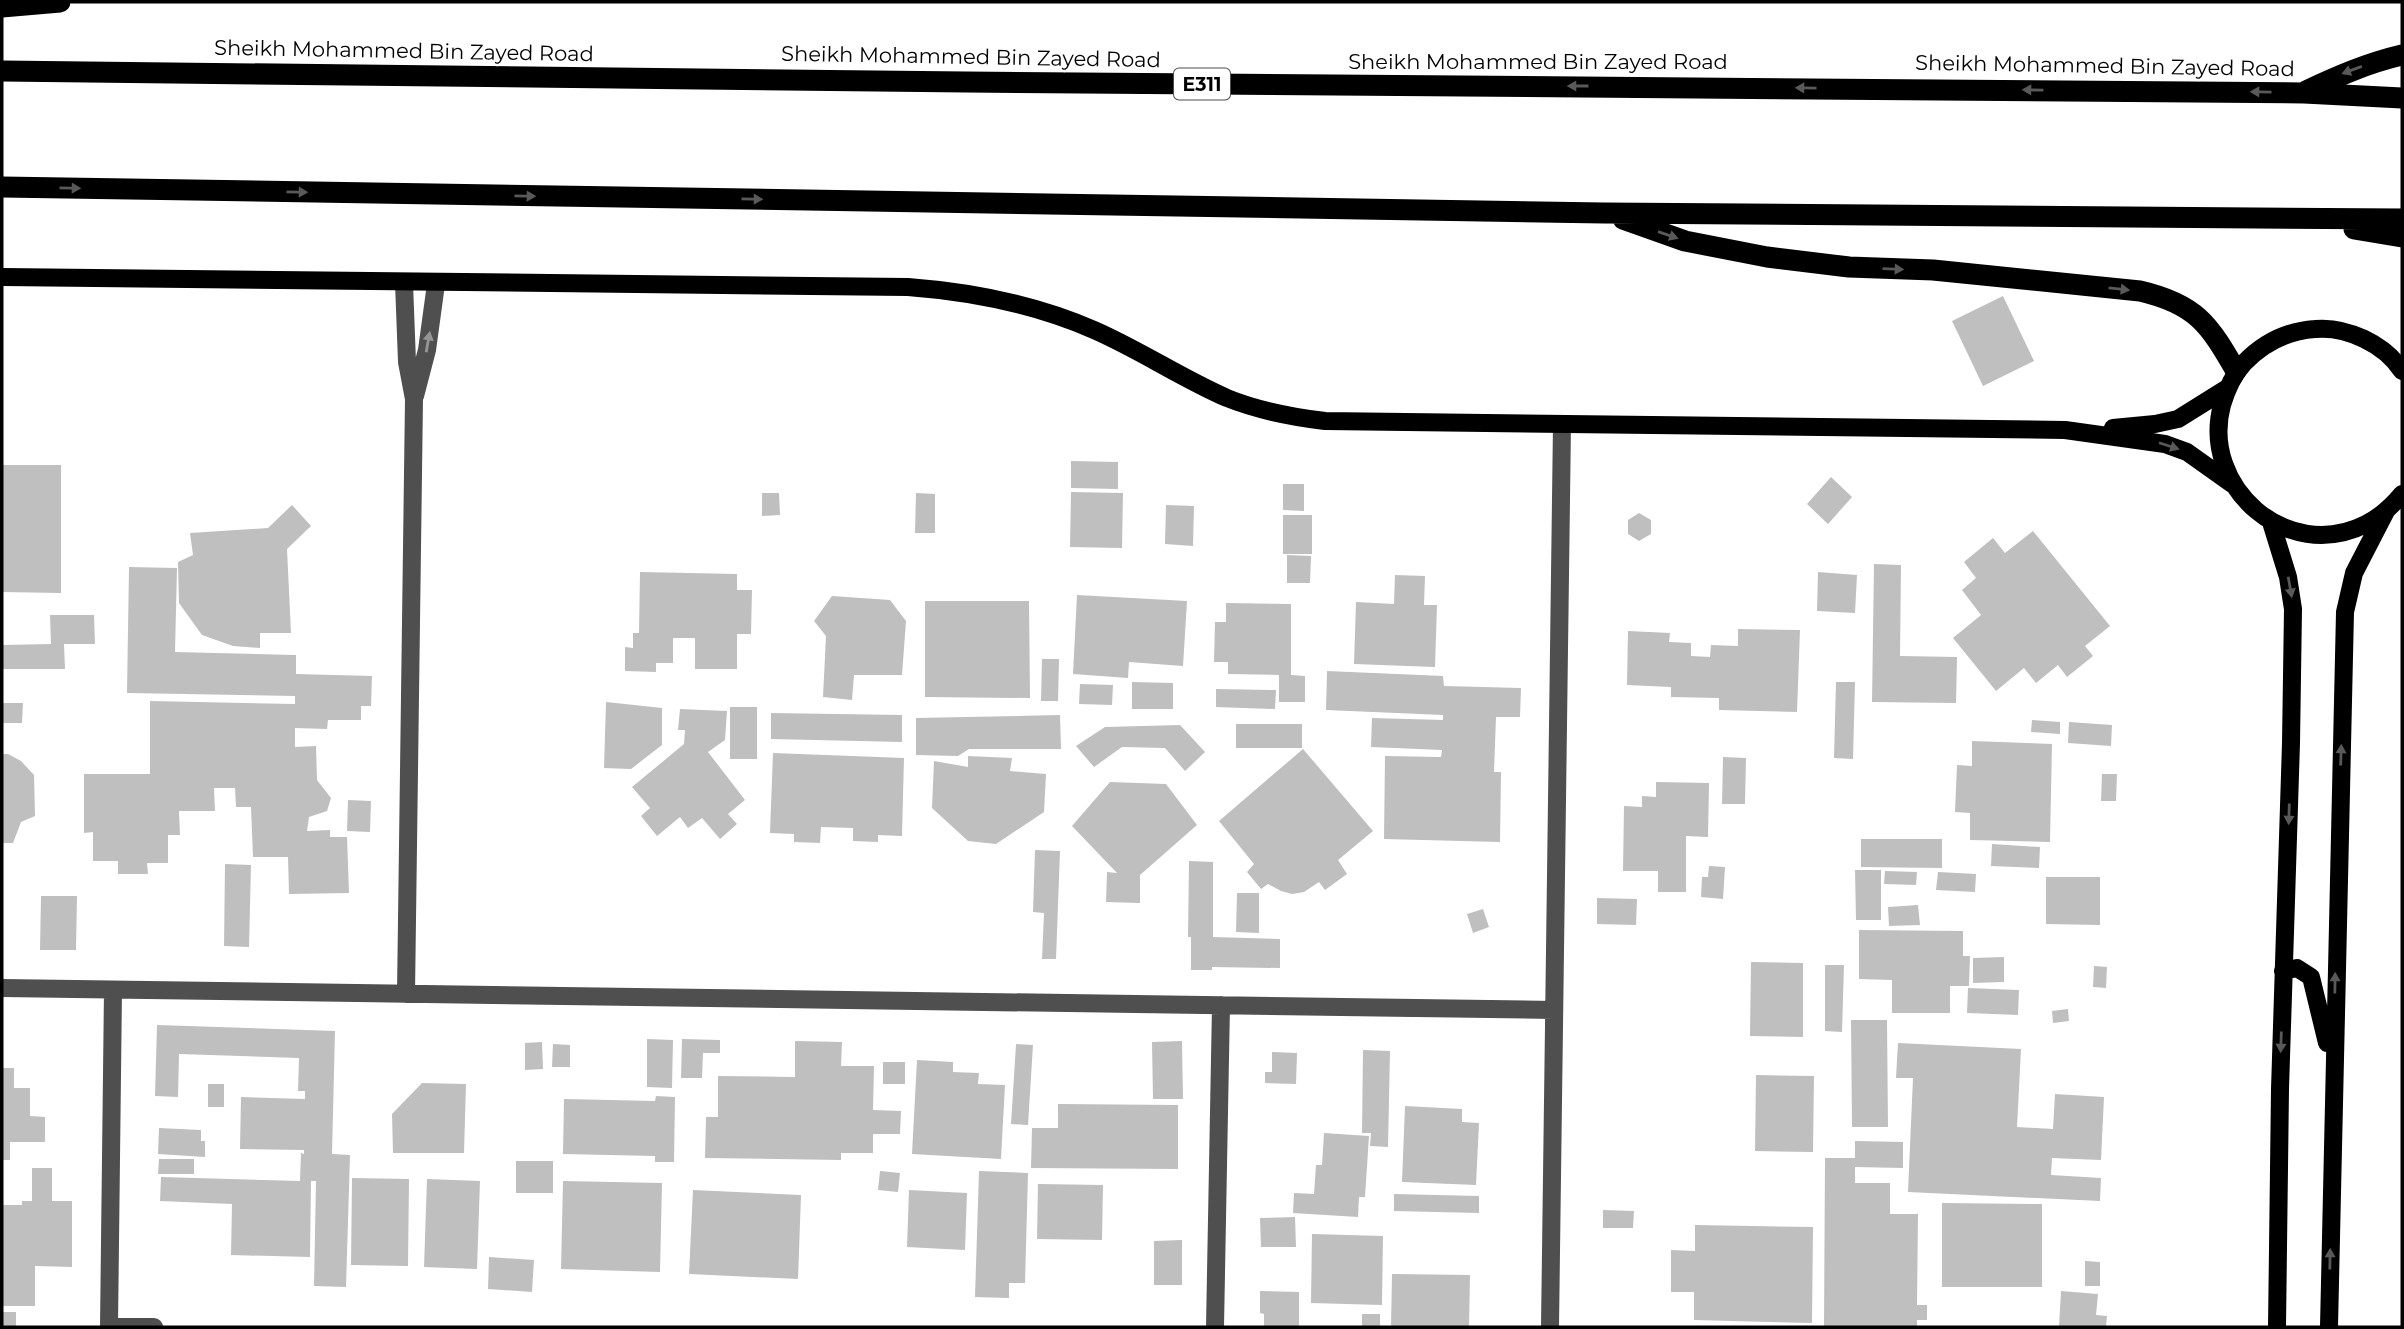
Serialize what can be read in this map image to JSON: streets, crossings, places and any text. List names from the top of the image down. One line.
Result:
{"streets":{"highway":["Sheikh Mohammed Bin Zayed Road","E311"]}}
